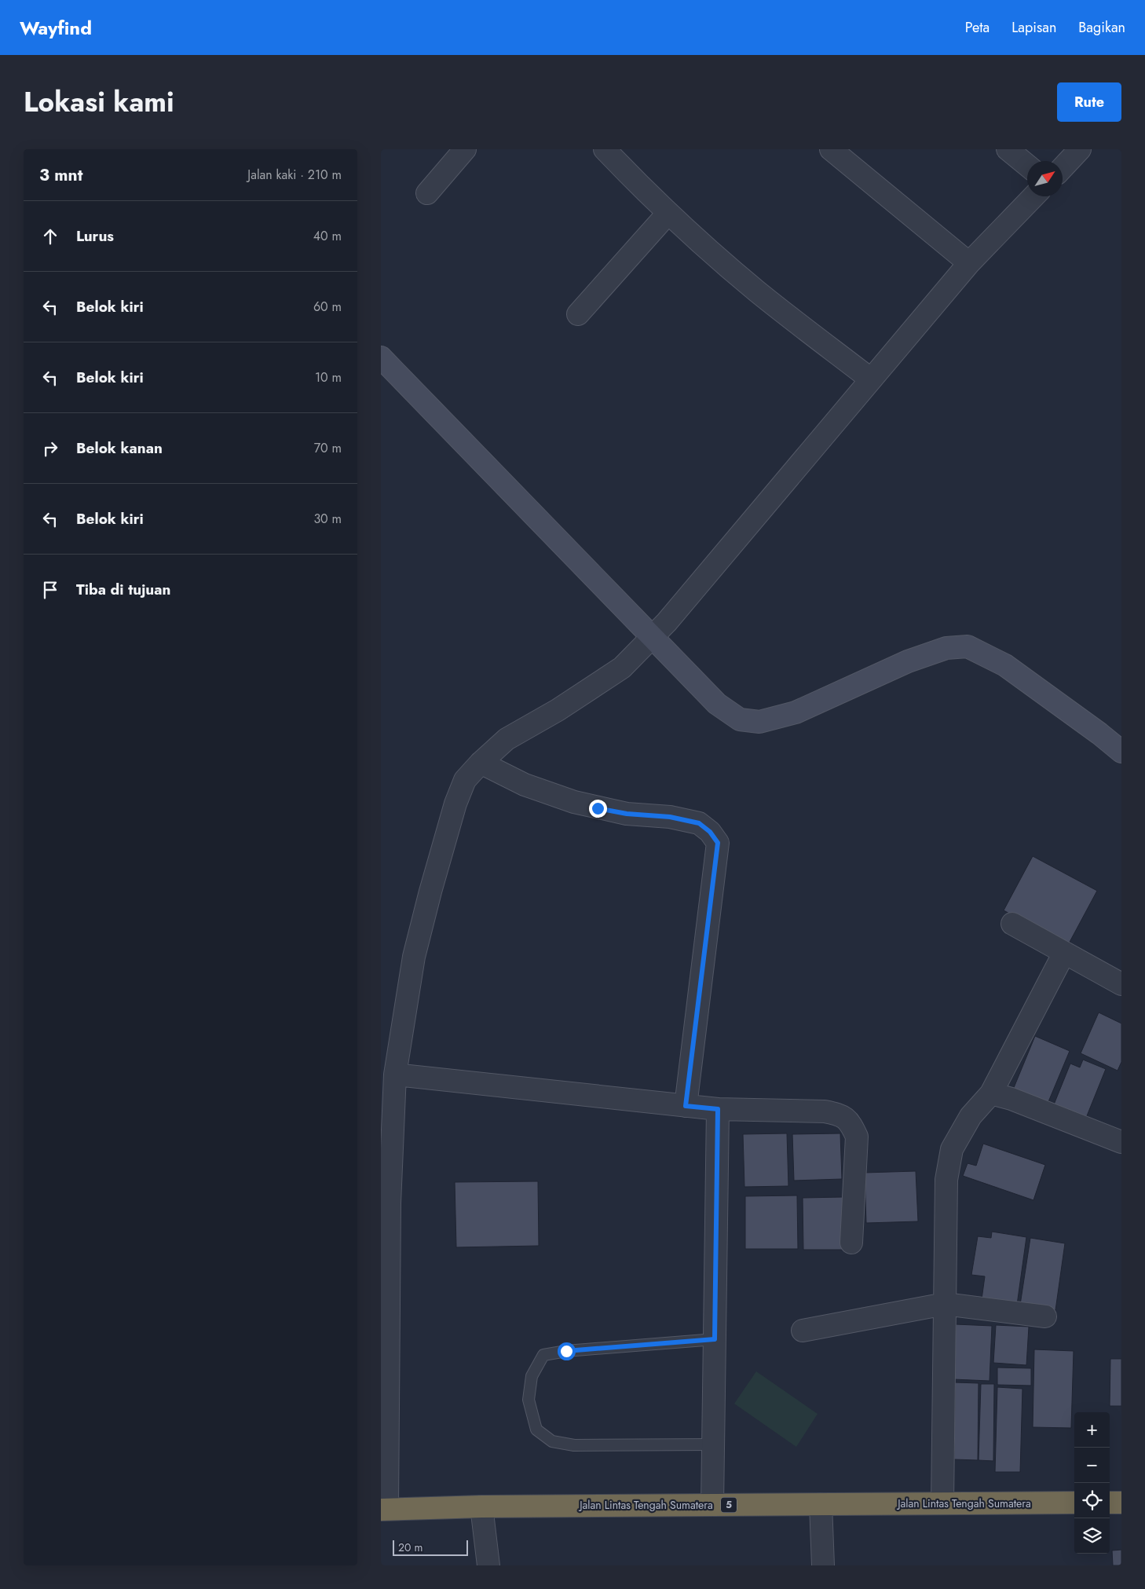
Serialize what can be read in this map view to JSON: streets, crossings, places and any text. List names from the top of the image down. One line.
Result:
{"streets":{"highway":["Jalan Lintas Tengah Sumatera","5"]},"scale_bar":"20 m","north":"top right","page":{"header":"Wayfind","nav":["Peta","Lapisan","Bagikan"],"title":"Lokasi kami","buttons":"Rute","heading":["3 mnt","Jalan kaki · 210 m"],"list":[["Lurus","40 m"],["Belok kiri","60 m"],["Belok kiri","10 m"],["Belok kanan","70 m"],["Belok kiri","30 m"],"Tiba di tujuan"],"map_buttons":["+","−"],"scale":"20 m"}}
